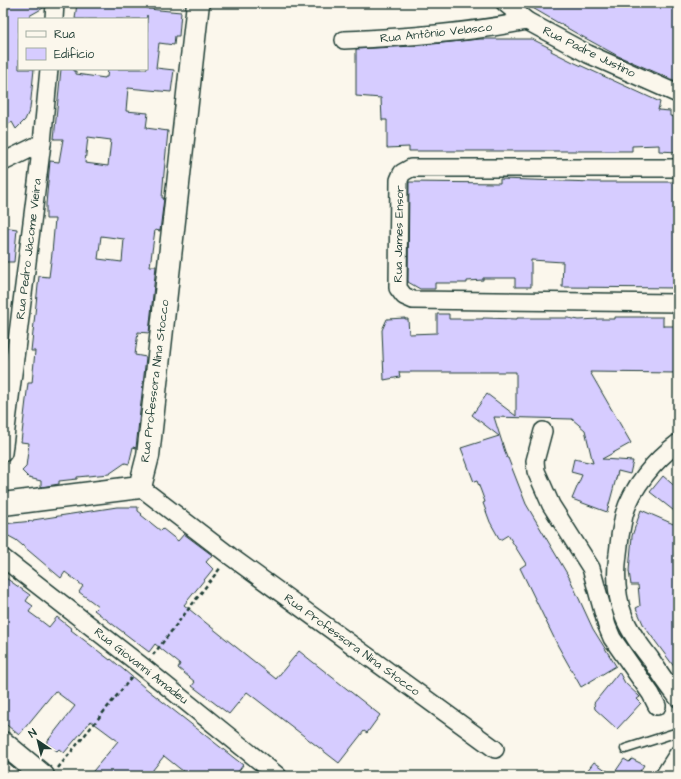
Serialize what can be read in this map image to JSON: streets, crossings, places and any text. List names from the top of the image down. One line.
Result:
{"streets":{"street":["Rua Antônio Velasco","Rua Padre Justino","Rua James Ensor","Rua Pedro Jácome Vieira","Rua Professora Nina Stocco","Rua Giovanni Amadeu"]},"crossings":[["Rua Antônio Velasco","Rua Padre Justino"]],"legend":["Rua","Edifício"],"north":"top left"}
